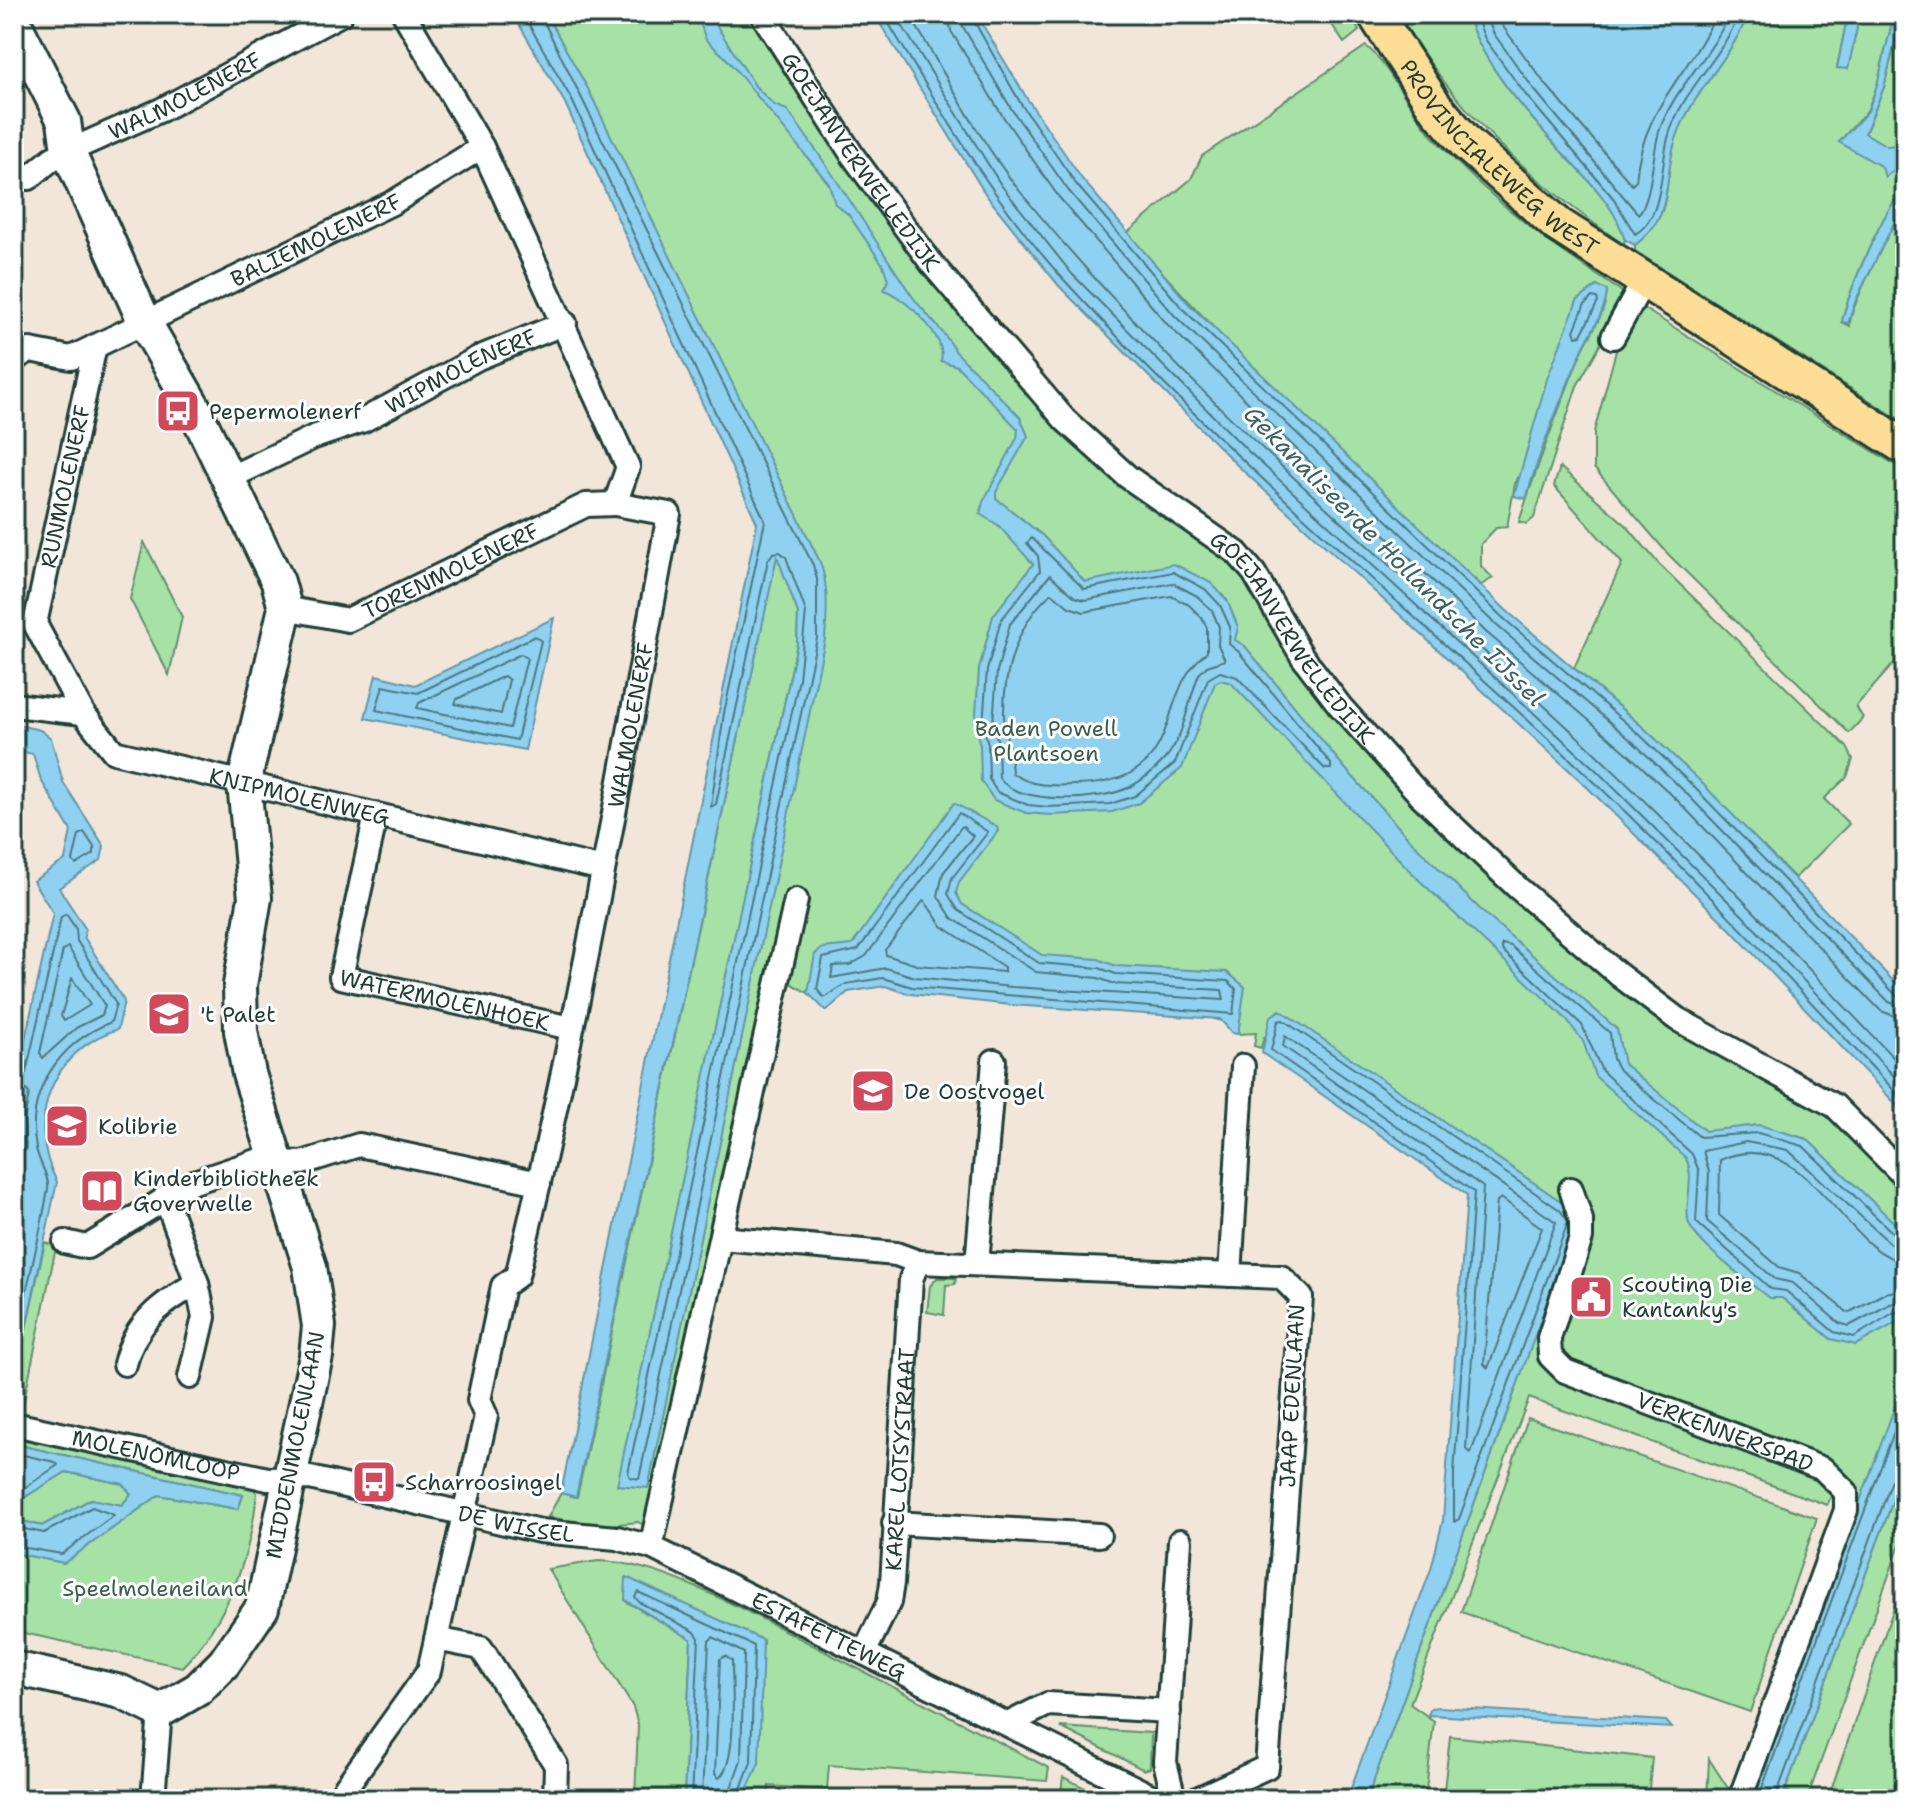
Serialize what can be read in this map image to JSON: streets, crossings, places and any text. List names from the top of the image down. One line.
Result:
{"streets":{"main road":["PROVINCIALEWEG WEST"],"street":["WALMOLENERF","GOEJANVERWELLEDIJK","BALIEMOLENERF","WIPMOLENERF","RUNMOLENERF","TORENMOLENERF","KNIPMOLENWEG","WATERMOLENHOEK","JAAP EDENLAAN","VERKENNERSPAD","MIDDENMOLENLAAN","MOLENOMLOOP","KAREL LOTSYSTRAAT","DE WISSEL","ESTAFETTEWEG"]},"crossings":[["WALMOLENERF","TORENMOLENERF"],["WALMOLENERF","KNIPMOLENWEG"],["WALMOLENERF","WATERMOLENHOEK"],["WALMOLENERF","DE WISSEL"],["RUNMOLENERF","KNIPMOLENWEG"],["TORENMOLENERF","MIDDENMOLENLAAN"],["KNIPMOLENWEG","WATERMOLENHOEK"],["KNIPMOLENWEG","MIDDENMOLENLAAN"],["JAAP EDENLAAN","KAREL LOTSYSTRAAT"],["MIDDENMOLENLAAN","MOLENOMLOOP"],["MIDDENMOLENLAAN","DE WISSEL"],["MOLENOMLOOP","DE WISSEL"],["KAREL LOTSYSTRAAT","ESTAFETTEWEG"],["DE WISSEL","ESTAFETTEWEG"]],"water":["Gekanaliseerde Hollandsche IJssel"],"parks":["Baden Powell Plantsoen","Speelmoleneiland"],"places":{"bus stop":["Pepermolenerf","Scharroosingel"],"school or university":["'t Palet","De Oostvogel","Kolibrie"],"library":["Kinderbibliotheek Goverwelle"],"public building":["Scouting Die Kantanky's"]}}
